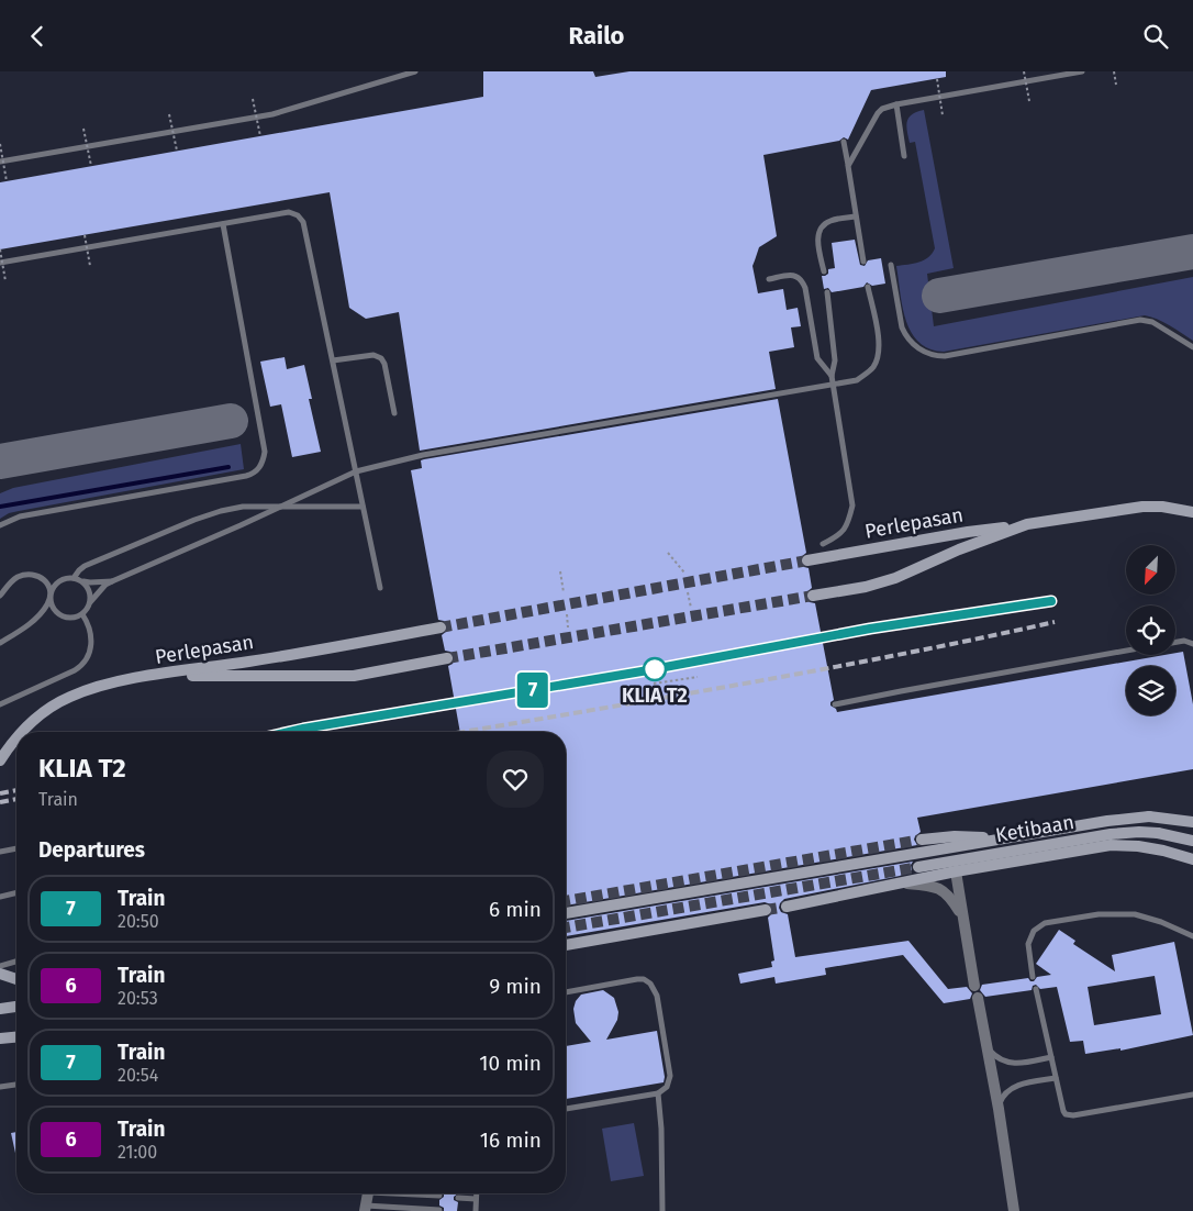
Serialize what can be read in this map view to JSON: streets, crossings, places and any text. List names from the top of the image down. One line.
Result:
{"streets":{"main road":["Perlepasan","Ketibaan"]},"places":["KLIA T2"],"north":"bottom left","page":{"header":"Railo","on_map":"7","heading":[["KLIA T2","Train"],"Departures"],"list":[{"mark":"7","name":"Train","note":"20:50","value":"6 min"},{"mark":"6","name":"Train","note":"20:53","value":"9 min"},{"mark":"7","name":"Train","note":"20:54","value":"10 min"},{"mark":"6","name":"Train","note":"21:00","value":"16 min"}]}}
